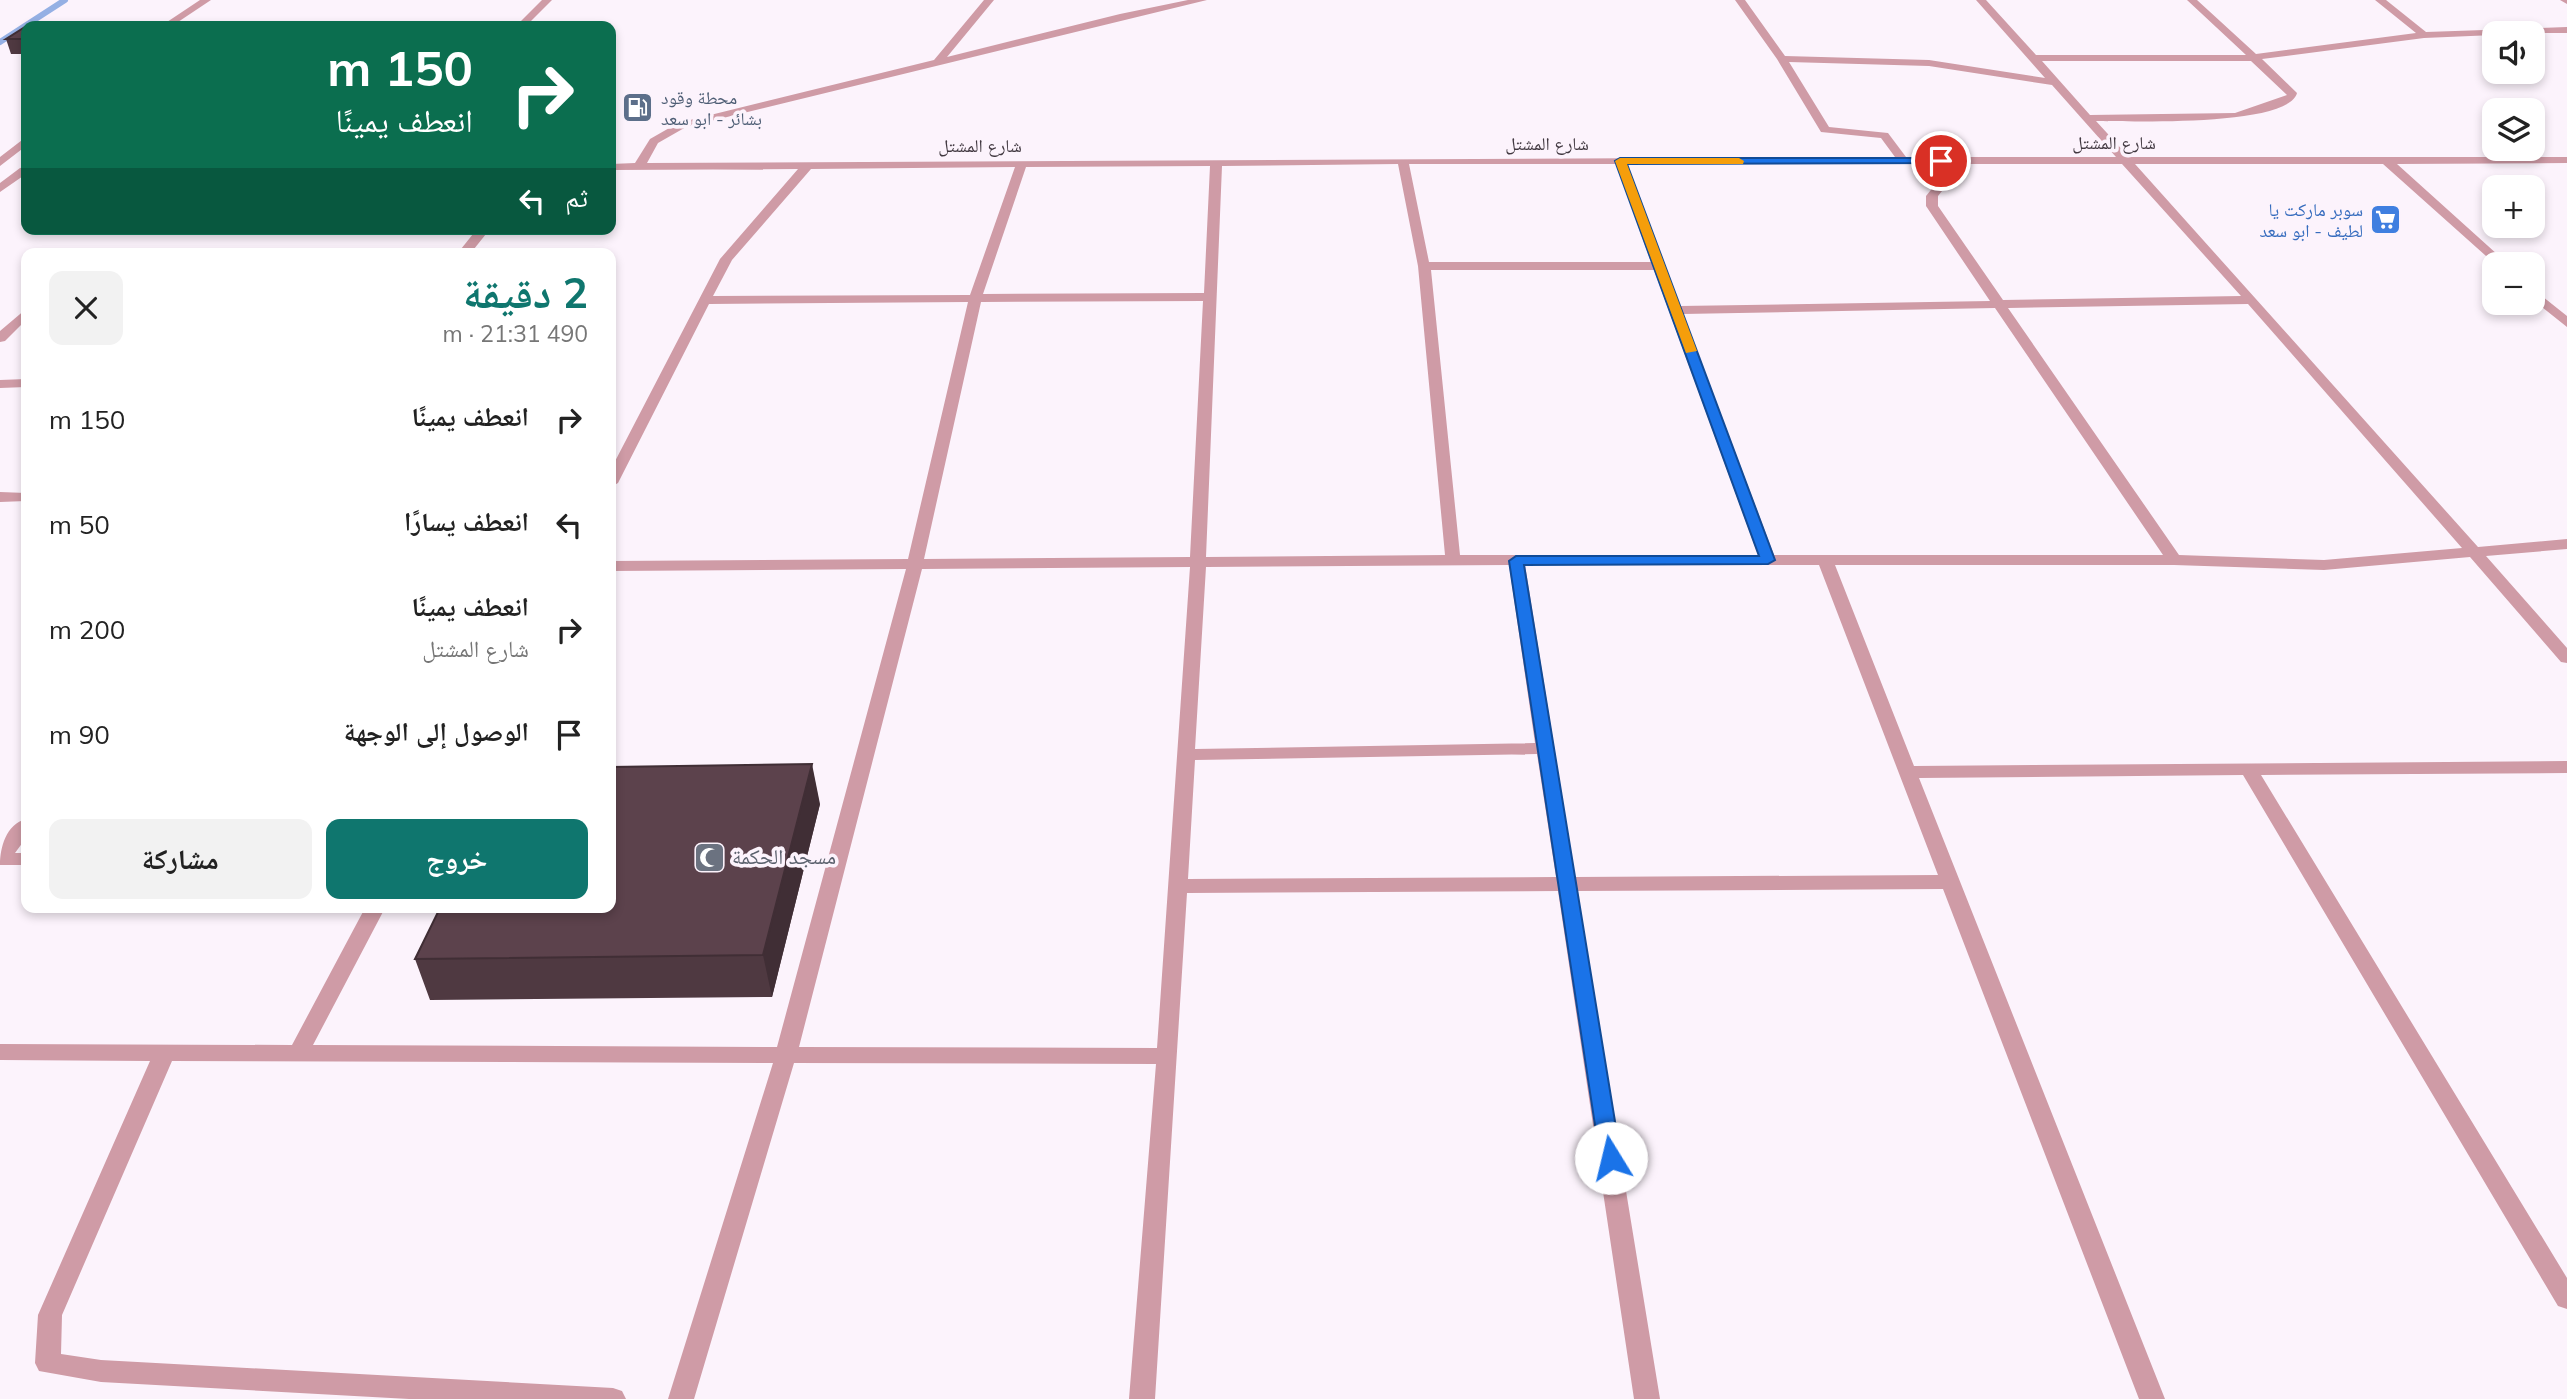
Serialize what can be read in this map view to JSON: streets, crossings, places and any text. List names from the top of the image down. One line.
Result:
{"streets":{"street":["شارع المشتل"]},"places":{"fuel station":["محطة وقود بشائر - ابو سعد"],"supermarket":["سوبر ماركت يا لطيف - ابو سعد"],"mosque":["مسجد الحكمة"]},"page":{"map_buttons":["+","−"],"turn":["150 m","انعطف يمينًا"],"then":"ثم","heading":["2 دقيقة","490 m · 21:31"],"list":[{"name":"انعطف يمينًا","value":"150 m"},{"name":"انعطف يسارًا","value":"50 m"},{"name":"انعطف يمينًا","note":"شارع المشتل","value":"200 m"},{"name":"الوصول إلى الوجهة","value":"90 m"}],"buttons":["خروج","مشاركة"]}}
